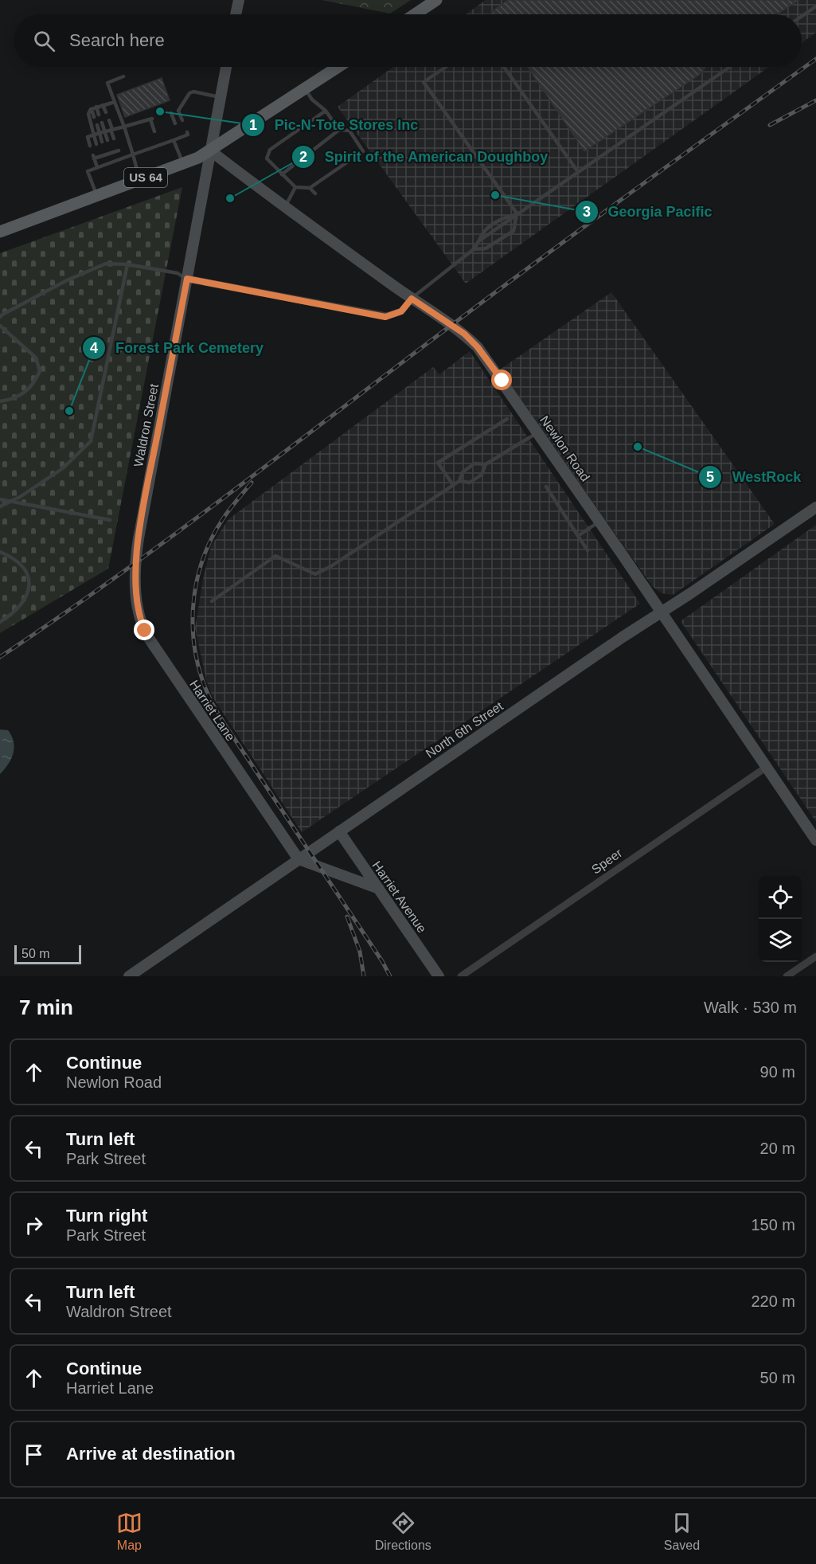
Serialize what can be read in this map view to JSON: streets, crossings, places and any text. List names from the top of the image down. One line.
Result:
{"streets":{"main road":["US 64"],"street":["Waldron Street","Newlon Road","Harriet Lane","North 6th Street","Speer","Harriet Avenue"]},"crossings":[["US 64","Waldron Street"],["US 64","Newlon Road"],["Waldron Street","Newlon Road"],["Waldron Street","Harriet Lane"],["Newlon Road","North 6th Street"],["Newlon Road","Speer"],["Harriet Lane","North 6th Street"],["North 6th Street","Harriet Avenue"]],"places":["Pic-N-Tote Stores Inc","Georgia Pacific","Spirit of the American Doughboy","Forest Park Cemetery","WestRock"],"scale_bar":"50 m","page":{"search":"Search here","scale":"50 m","heading":["7 min","Walk · 530 m"],"list":[["Continue","Newlon Road","90 m"],["Turn left","Park Street","20 m"],["Turn right","Park Street","150 m"],["Turn left","Waldron Street","220 m"],["Continue","Harriet Lane","50 m"],"Arrive at destination"],"nav":["Map","Directions","Saved"]}}
